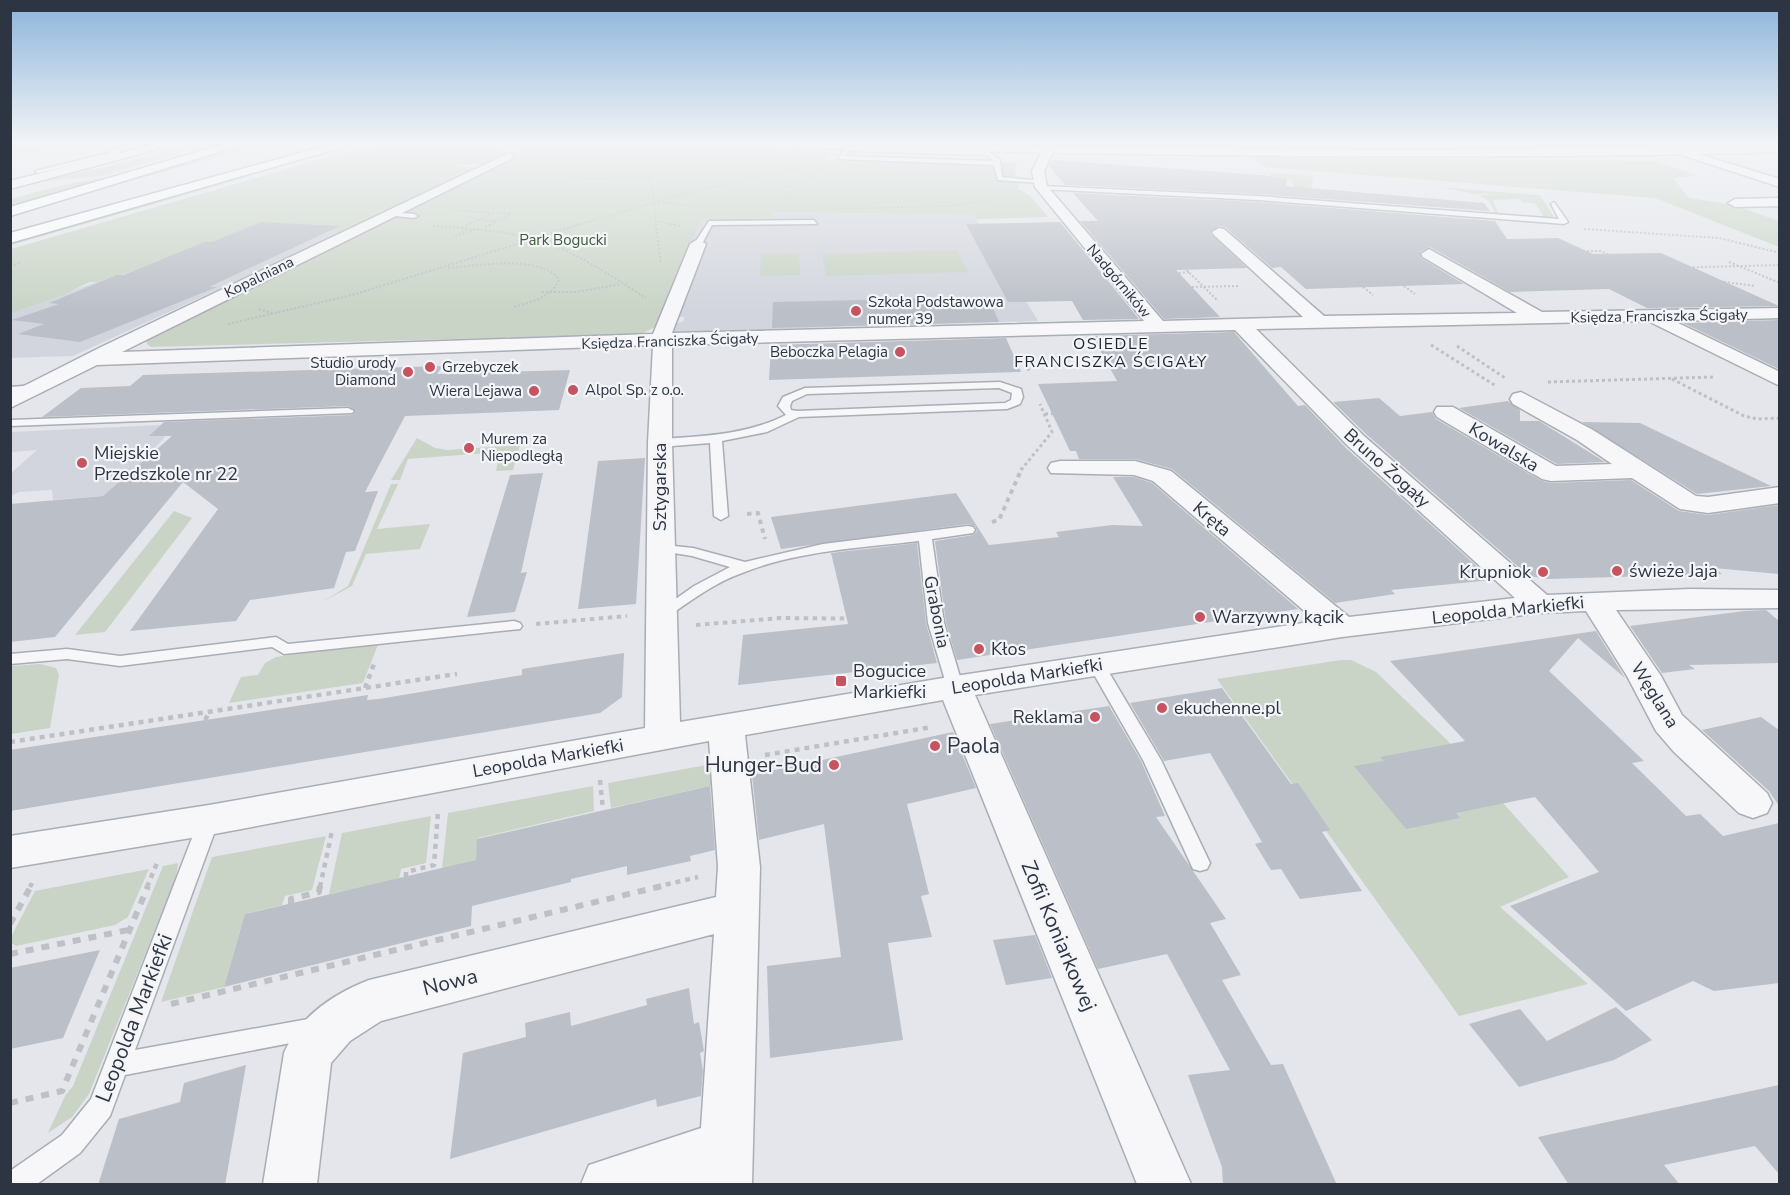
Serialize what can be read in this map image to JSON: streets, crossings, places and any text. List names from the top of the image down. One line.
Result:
{"streets":{"street":["Kopalniana","Nadgórników","Księdza Franciszka Ścigały","Kowalska","Bruno Żogały","Sztygarska","Kręta","Leopolda Markiefki","Węglana","Zofii Koniarkowej","Nowa"],"lane":["Grabonia"]},"crossings":[["Kopalniana","Księdza Franciszka Ścigały"],["Nadgórników","Księdza Franciszka Ścigały"],["Księdza Franciszka Ścigały","Bruno Żogały"],["Księdza Franciszka Ścigały","Sztygarska"],["Bruno Żogały","Leopolda Markiefki"],["Sztygarska","Leopolda Markiefki"],["Kręta","Leopolda Markiefki"],["Leopolda Markiefki","Grabonia"],["Leopolda Markiefki","Węglana"],["Leopolda Markiefki","Zofii Koniarkowej"],["Grabonia","Zofii Koniarkowej"]],"districts":["OSIEDLE FRANCISZKA ŚCIGAŁY"],"parks":["Park Bogucki"],"places":{"other":["Szkoła Podstawowa numer 39","Beboczka Pelagia","Grzebyczek","Studio urody Diamond","Alpol Sp. z o.o.","Wiera Lejawa","Murem za Niepodległą","Miejskie Przedszkole nr 22","świeże Jaja","Krupniok","Warzywny kącik","Kłos","ekuchenne.pl","Reklama","Paola","Hunger-Bud"],"transit":["Bogucice Markiefki"]}}
